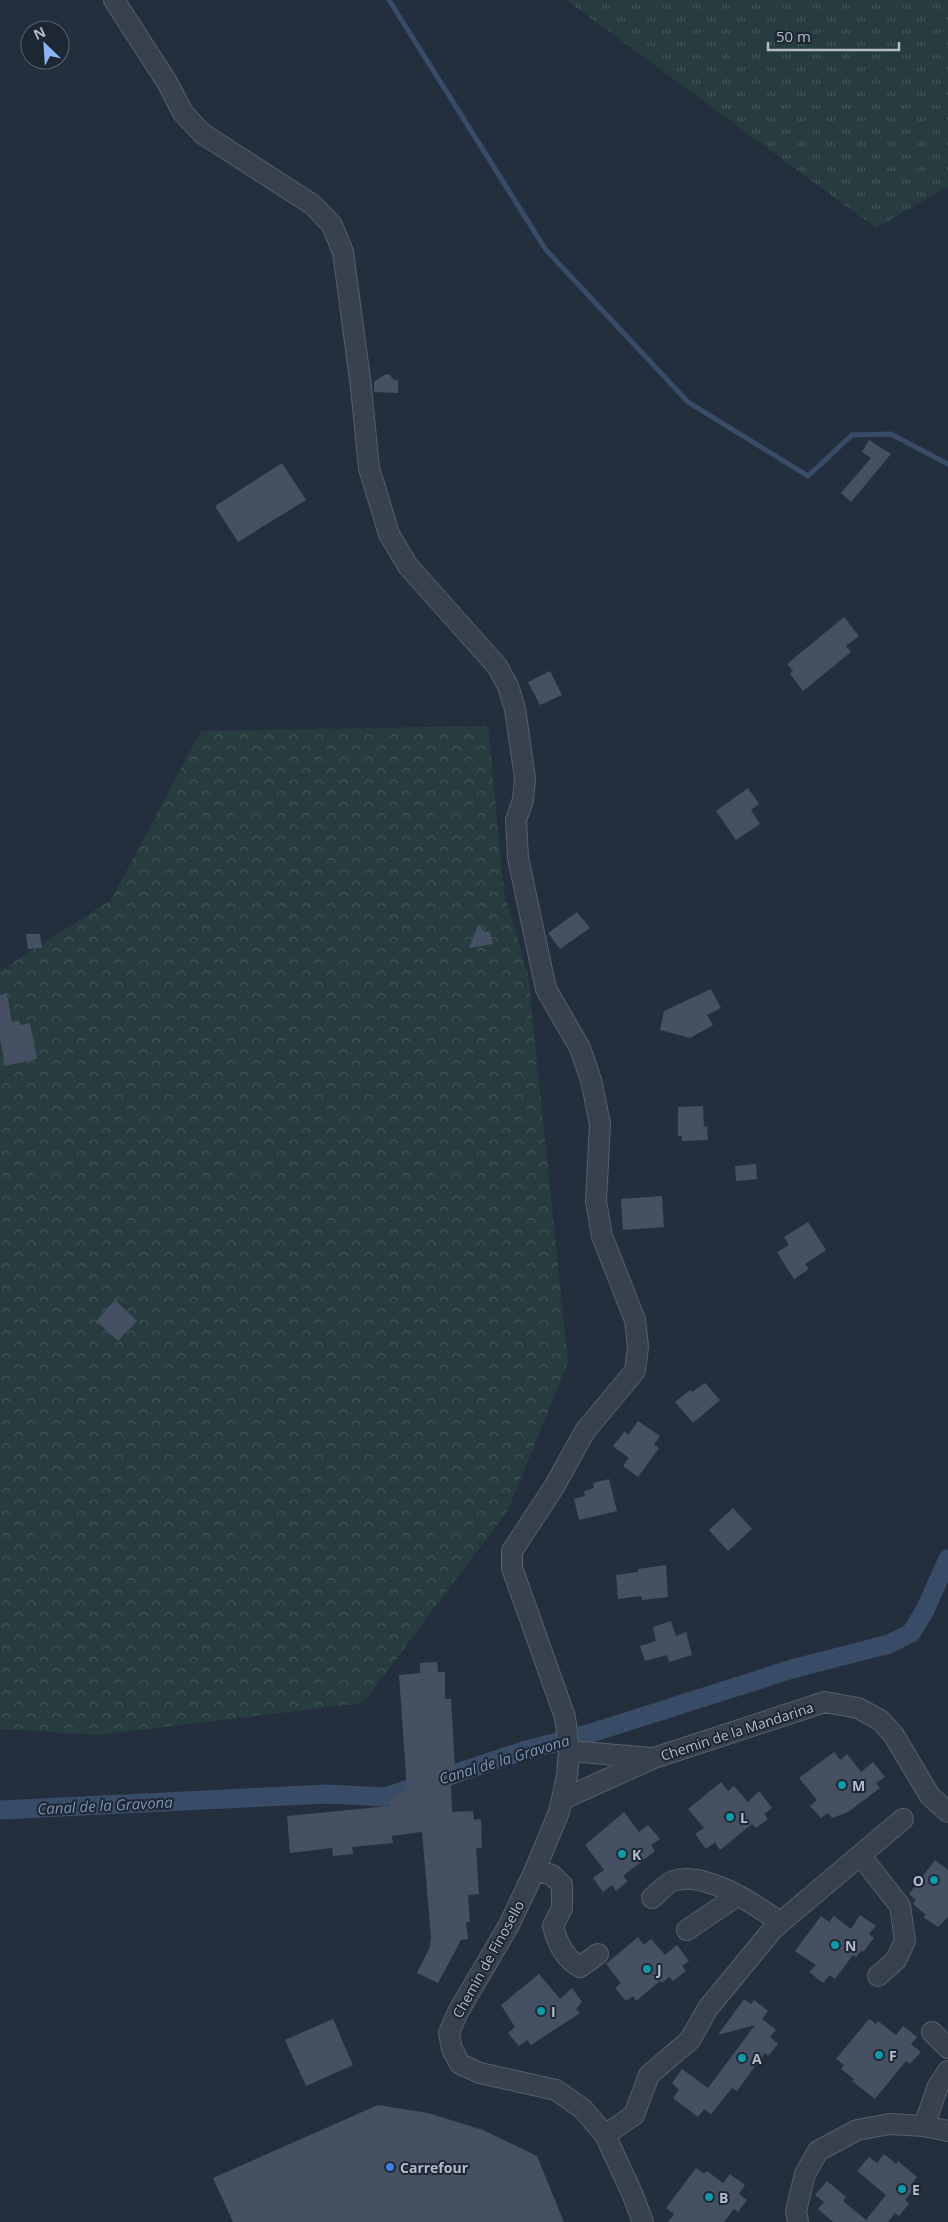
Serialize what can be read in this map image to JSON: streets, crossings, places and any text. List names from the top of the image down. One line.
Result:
{"streets":{"street":["Chemin de la Mandarina","Chemin de Finosello"]},"crossings":[["Chemin de la Mandarina","Chemin de Finosello"]],"water":["Canal de la Gravona"],"places":["M","L","K","O","N","J","I","F","A","Carrefour","E","B"],"scale_bar":"50 m","north":"top left"}
